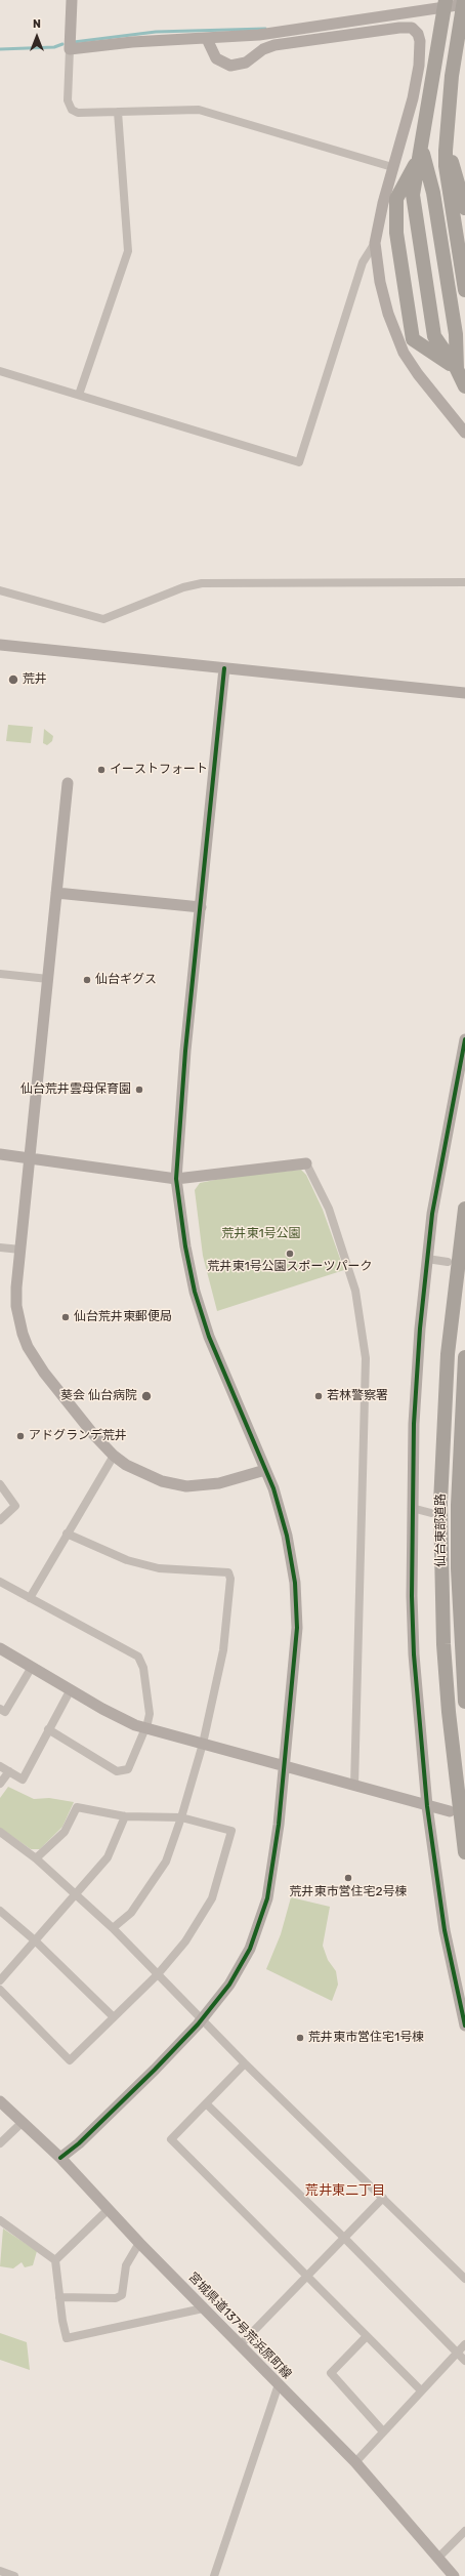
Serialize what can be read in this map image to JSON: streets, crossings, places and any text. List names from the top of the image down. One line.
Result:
{"streets":{"highway":["仙台東部道路"],"street":["宮城県道137号荒浜原町線"]},"districts":["荒井東二丁目"],"parks":["荒井東1号公園"],"places":["荒井","イーストフォート","仙台ギグス","仙台荒井雲母保育園","荒井東1号公園スポーツパーク","仙台荒井東郵便局","葵会 仙台病院","若林警察署","アドグランデ荒井","荒井東市営住宅2号棟","荒井東市営住宅1号棟"],"north":"top"}
